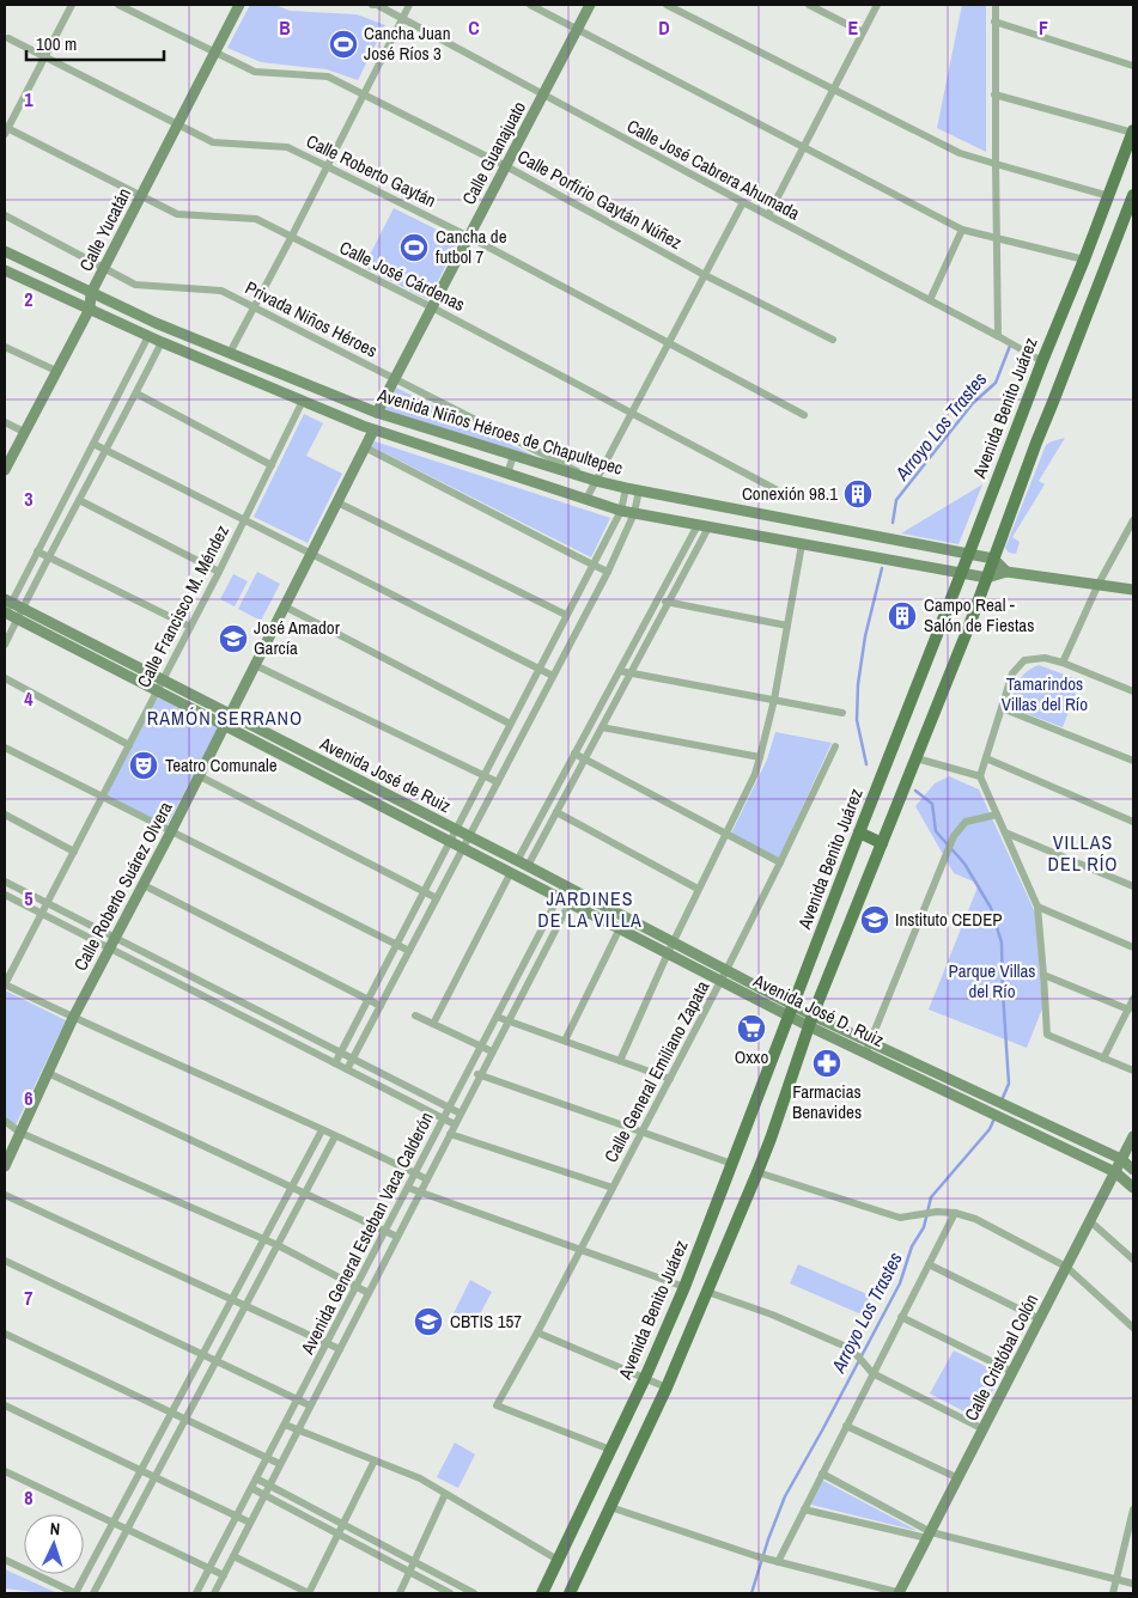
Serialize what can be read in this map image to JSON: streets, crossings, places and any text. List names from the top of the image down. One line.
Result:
{"streets":{"main road":["Avenida Benito Juárez"],"street":["Calle Guanajuato","Calle José Cabrera Ahumada","Calle Roberto Gaytán","Calle Porfirio Gaytán Núñez","Calle Yucatán","Calle José Cárdenas","Privada Niños Héroes","Avenida Niños Héroes de Chapultepec","Calle Francisco M. Méndez","Avenida José de Ruiz","Calle Roberto Suárez Olvera","Avenida José D. Ruiz","Calle General Emiliano Zapata","Avenida General Esteban Vaca Calderón","Calle Cristóbal Colón"]},"crossings":[["Calle Guanajuato","Calle José Cabrera Ahumada"],["Calle Guanajuato","Calle Roberto Gaytán"],["Calle Guanajuato","Calle Porfirio Gaytán Núñez"],["Calle Guanajuato","Calle José Cárdenas"],["Calle Guanajuato","Privada Niños Héroes"],["Calle Guanajuato","Avenida Niños Héroes de Chapultepec"],["Calle José Cabrera Ahumada","Avenida Benito Juárez"],["Calle Roberto Gaytán","Calle Yucatán"],["Calle Porfirio Gaytán Núñez","Calle Yucatán"],["Calle Yucatán","Calle José Cárdenas"],["Calle Yucatán","Privada Niños Héroes"],["Calle Yucatán","Avenida Niños Héroes de Chapultepec"],["Privada Niños Héroes","Avenida Niños Héroes de Chapultepec"],["Avenida Benito Juárez","Avenida Niños Héroes de Chapultepec"],["Avenida Benito Juárez","Avenida José D. Ruiz"],["Avenida Benito Juárez","Calle General Emiliano Zapata"],["Avenida Niños Héroes de Chapultepec","Calle Francisco M. Méndez"],["Avenida Niños Héroes de Chapultepec","Calle Roberto Suárez Olvera"],["Calle Francisco M. Méndez","Avenida José de Ruiz"],["Avenida José de Ruiz","Calle Roberto Suárez Olvera"],["Avenida José de Ruiz","Avenida José D. Ruiz"],["Avenida José D. Ruiz","Calle General Emiliano Zapata"],["Avenida José D. Ruiz","Avenida General Esteban Vaca Calderón"],["Avenida José D. Ruiz","Calle Cristóbal Colón"]],"districts":["RAMÓN SERRANO","VILLAS DEL RÍO","JARDINES DE LA VILLA"],"water":["Arroyo Los Trastes"],"parks":["Tamarindos Villas del Río","Parque Villas del Río"],"places":{"sports":["Cancha Juan José Ríos 3","Cancha de futbol 7"],"building":["Conexión 98.1","Campo Real - Salón de Fiestas"],"school or university":["José Amador García","Instituto CEDEP","CBTIS 157"],"theatre":["Teatro Comunale"],"supermarket":["Oxxo"],"pharmacy":["Farmacias Benavides"]},"scale_bar":"100 m","north":"top","grid":{"columns":["B","C","D","E","F"],"rows":["1","2","3","4","5","6","7","8"]}}
